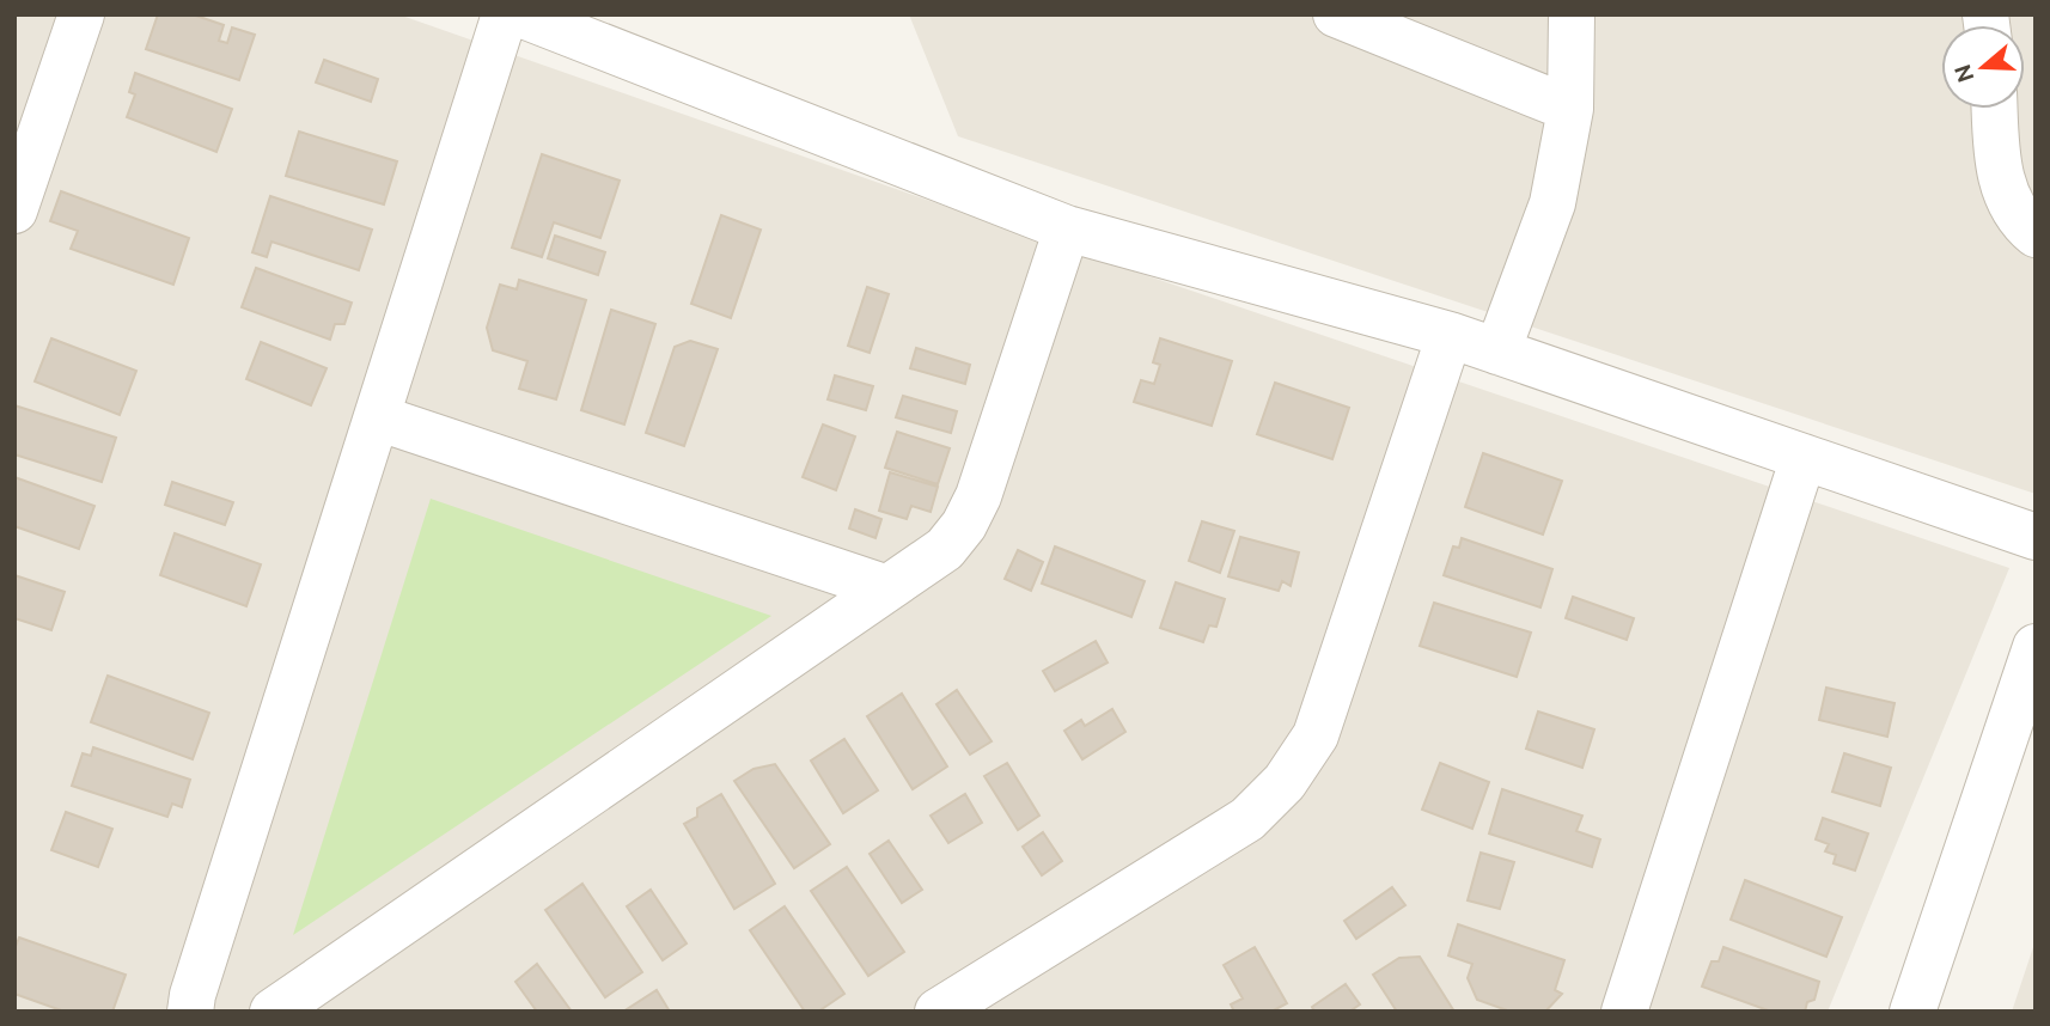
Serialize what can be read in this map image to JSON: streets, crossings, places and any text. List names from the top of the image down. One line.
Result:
{"north":"left"}
